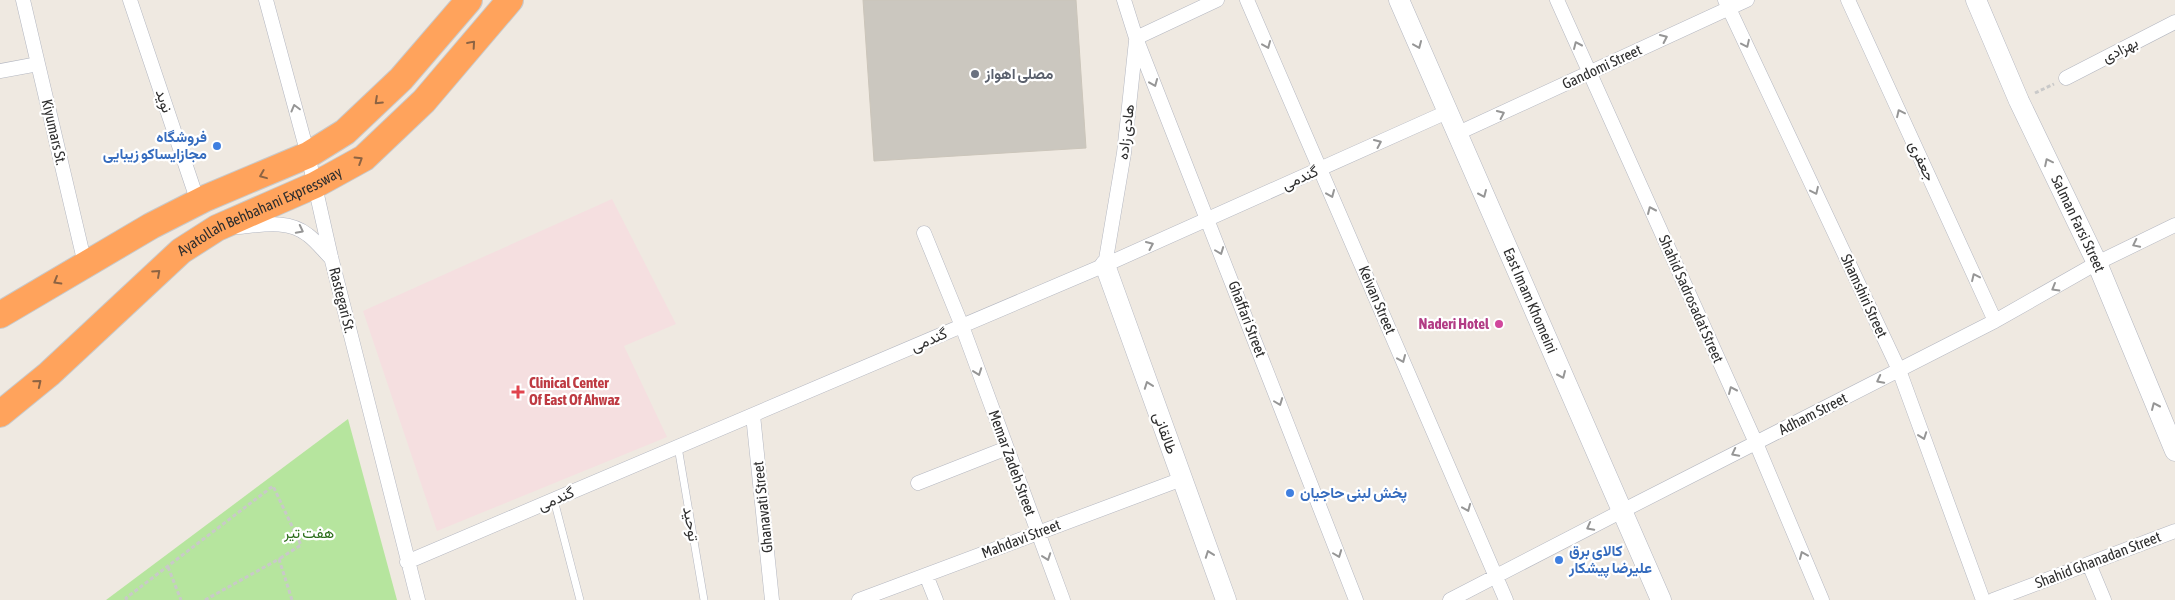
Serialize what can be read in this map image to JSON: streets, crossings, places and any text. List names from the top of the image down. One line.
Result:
{"streets":{"highway":["Ayatollah Behbahani Expressway"],"main road":["Salman Farsi Street","East Imam Khomeini","طالقانی"],"street":["بهزادی","Gandomi Street","نوید","Kiyumars St.","هادی زاده","جعفری","گندمی","Shamshiri Street","Shahid Sadrosadat Street","Rastegari St.","Keivan Street","Ghaffari Street","Adham Street","Memar Zadeh Street","Ghanavati Street","Mahdavi Street","Shahid Ghanadan Street"],"lane":["توحید"]},"crossings":[["Gandomi Street","Shamshiri Street"],["Gandomi Street","Shahid Sadrosadat Street"],["Gandomi Street","East Imam Khomeini"],["نوید","Ayatollah Behbahani Expressway"],["Kiyumars St.","Ayatollah Behbahani Expressway"],["هادی زاده","گندمی"],["هادی زاده","Ghaffari Street"],["هادی زاده","طالقانی"],["جعفری","Adham Street"],["گندمی","Rastegari St."],["گندمی","Keivan Street"],["گندمی","East Imam Khomeini"],["گندمی","Ghaffari Street"],["گندمی","طالقانی"],["گندمی","Memar Zadeh Street"],["گندمی","Ghanavati Street"],["گندمی","توحید"],["Ayatollah Behbahani Expressway","Rastegari St."],["Salman Farsi Street","Adham Street"],["Shamshiri Street","Adham Street"],["Shahid Sadrosadat Street","Adham Street"],["Keivan Street","Adham Street"],["East Imam Khomeini","Adham Street"],["طالقانی","Mahdavi Street"],["Memar Zadeh Street","Mahdavi Street"]],"one_way":["Gandomi Street","جعفری","Salman Farsi Street","Shamshiri Street","Shahid Sadrosadat Street","Keivan Street","East Imam Khomeini","Ghaffari Street","Adham Street","طالقانی","Memar Zadeh Street"],"parks":["هفت تیر"],"places":{"other":["مصلی اهواز","فروشگاه مجازایساکو زیبایی","Naderi Hotel","پخش لبنی حاجیان","کالای برق علیرضا پیشکار"],"health":["Clinical Center Of East Of Ahwaz"]}}
